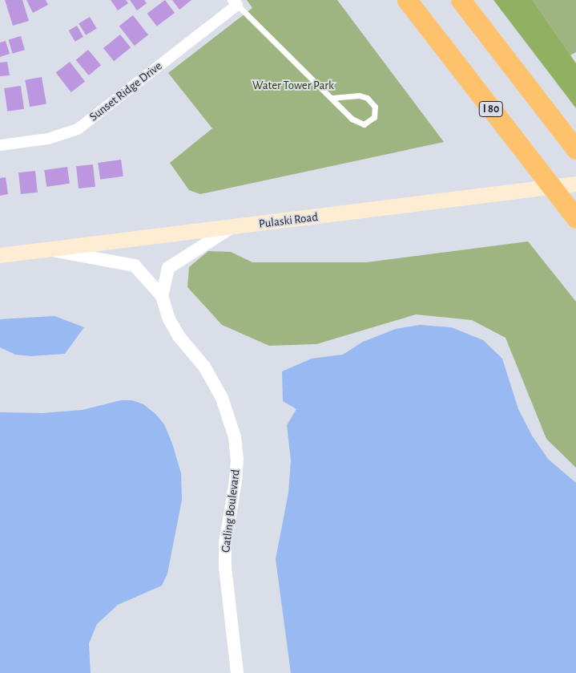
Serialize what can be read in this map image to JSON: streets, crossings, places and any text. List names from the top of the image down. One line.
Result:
{"streets":{"highway":["I 80"],"main road":["Pulaski Road"],"street":["Sunset Ridge Drive","Gatling Boulevard"]},"crossings":[["Pulaski Road","Gatling Boulevard"]],"parks":["Water Tower Park"]}
